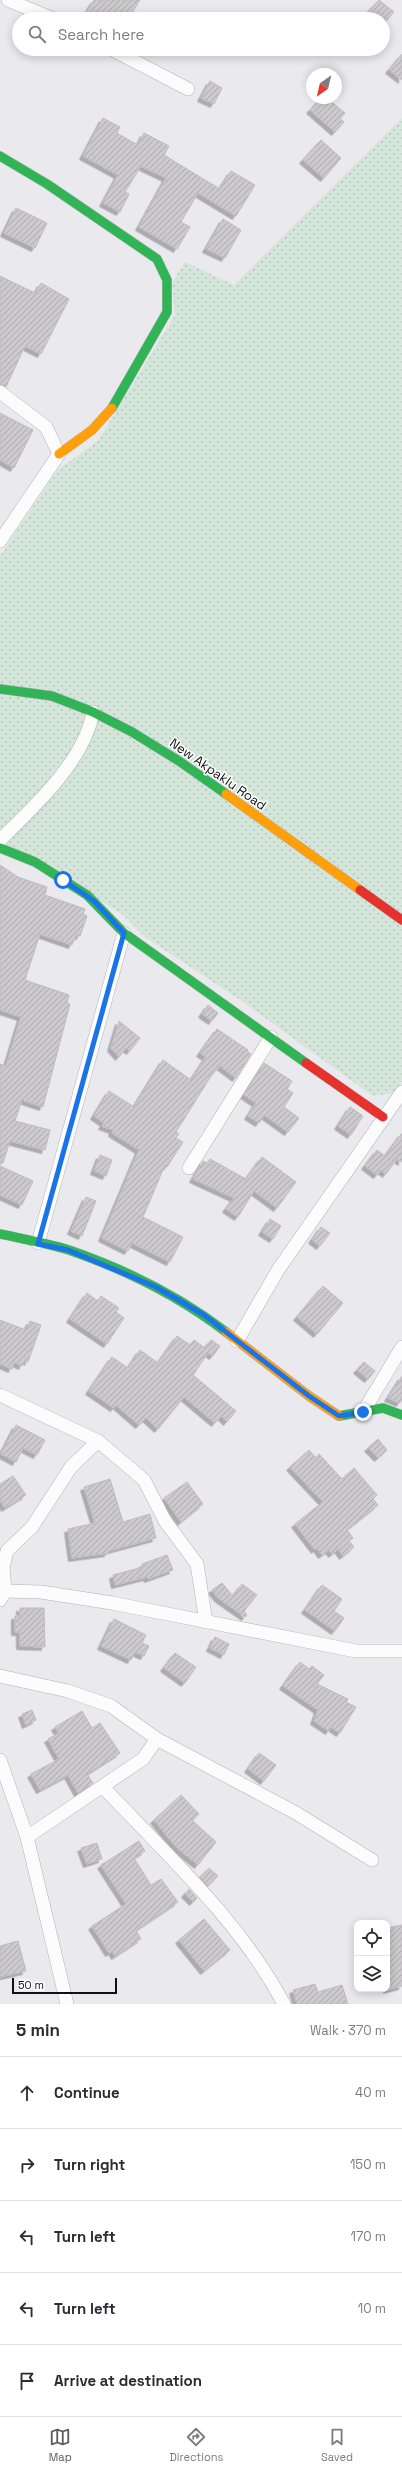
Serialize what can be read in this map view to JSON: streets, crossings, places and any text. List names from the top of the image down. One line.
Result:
{"streets":{"street":["New Akpaklu Road"]},"scale_bar":"50 m","north":"bottom left","page":{"search":"Search here","scale":"50 m","heading":["5 min","Walk · 370 m"],"list":[["Continue","40 m"],["Turn right","150 m"],["Turn left","170 m"],["Turn left","10 m"],"Arrive at destination"],"nav":["Map","Directions","Saved"]}}
